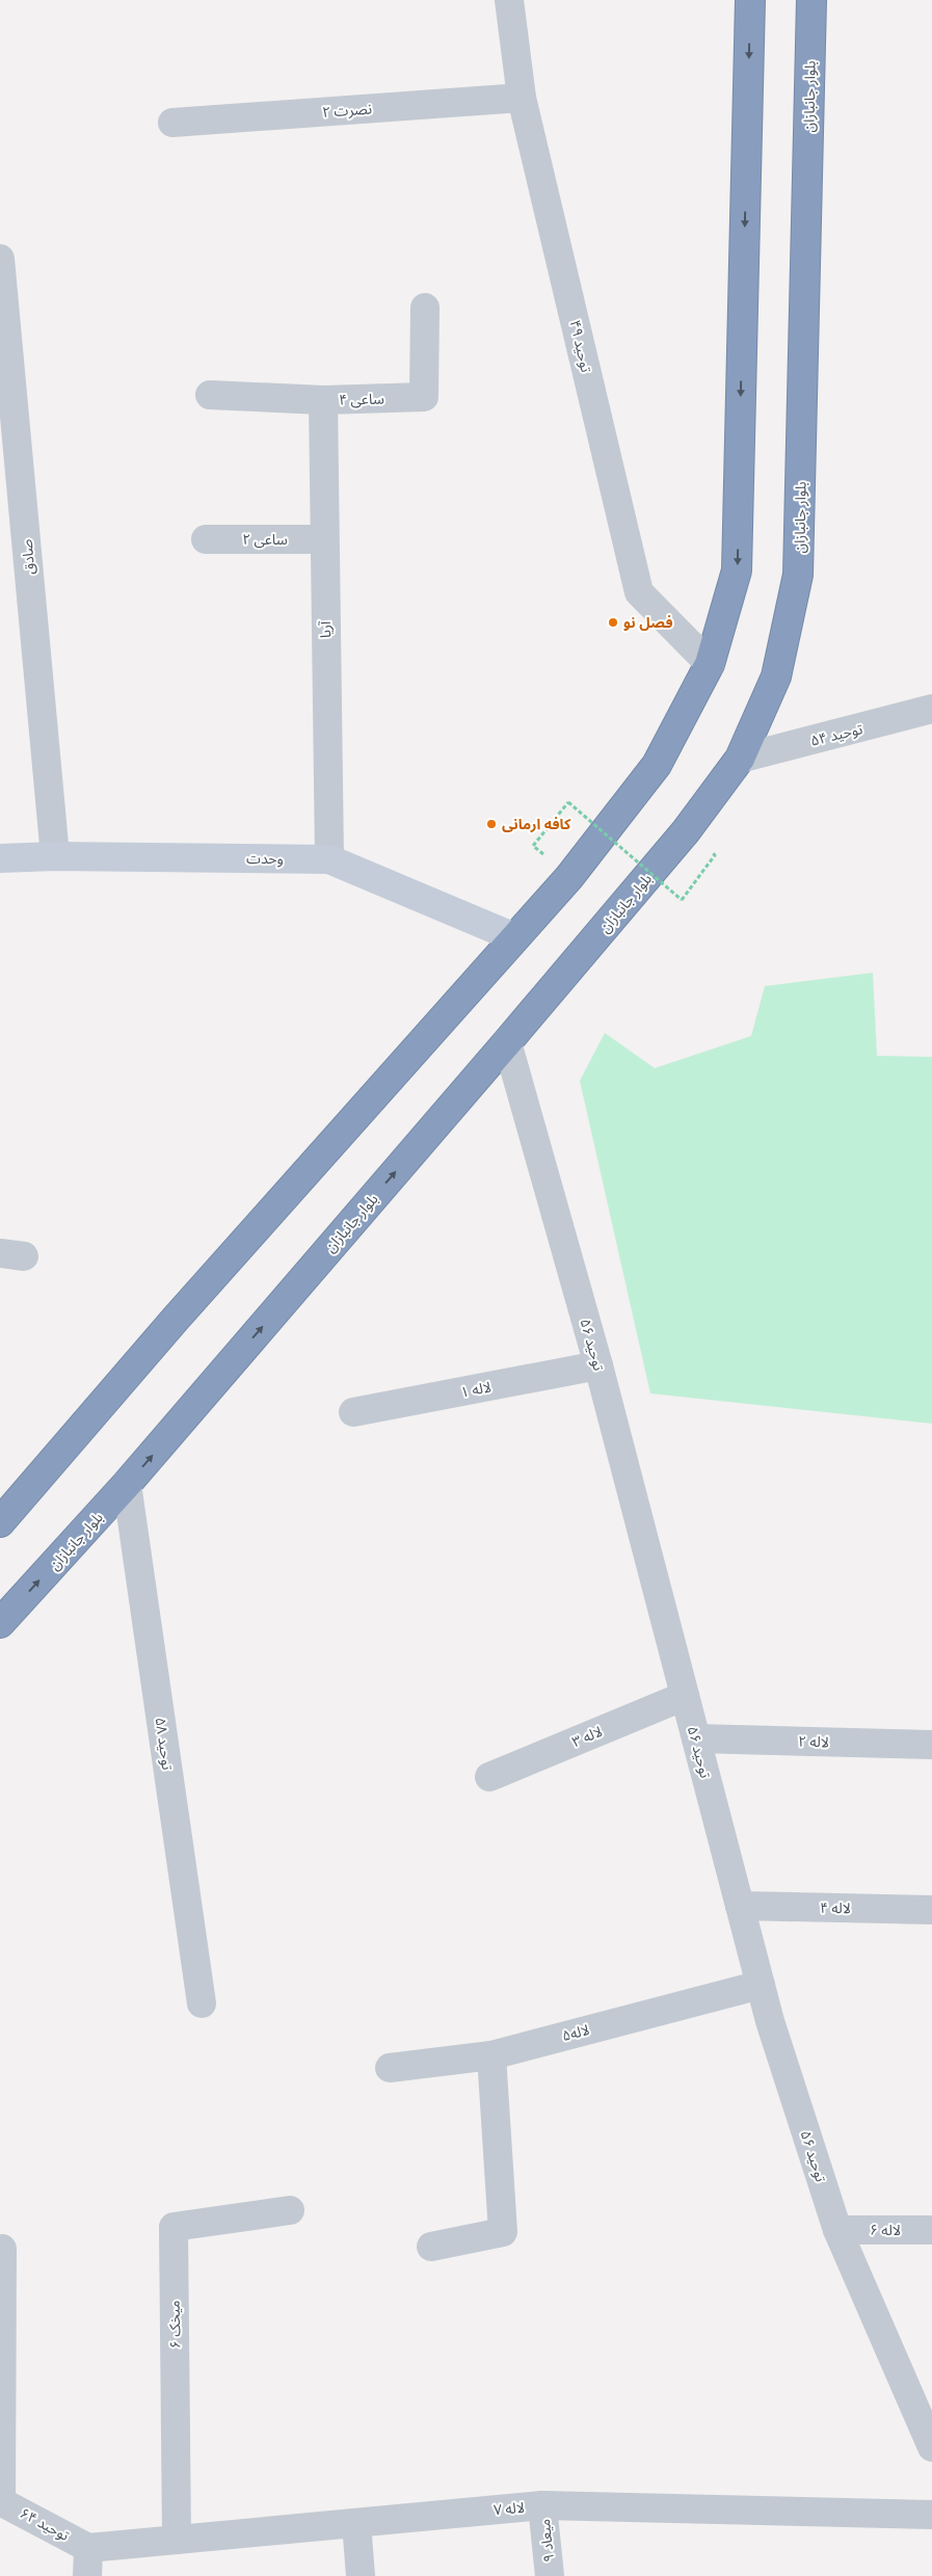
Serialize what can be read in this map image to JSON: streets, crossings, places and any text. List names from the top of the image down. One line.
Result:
{"streets":{"highway":["بلوار جانبازان"],"main road":["وحدت"],"street":["نصرت ۲","توحید ۴۹","ساعی ۴","ساعی ۲","صادق","آریا","توحید ۵۴","توحید ۵۶","لاله ۱","لاله ۳","لاله ۲","توحید ۵۸","لاله ۴","لاله۵","لاله ۶","میخک ۶","لاله ۷","توحید ۶۴","میعاد ۹"]},"crossings":[["بلوار جانبازان","توحید ۵۴"],["بلوار جانبازان","توحید ۵۶"],["بلوار جانبازان","توحید ۵۸"],["نصرت ۲","توحید ۴۹"],["ساعی ۴","آریا"],["ساعی ۲","آریا"],["صادق","وحدت"],["آریا","وحدت"],["توحید ۵۶","لاله ۱"],["توحید ۵۶","لاله ۳"],["توحید ۵۶","لاله ۲"],["توحید ۵۶","لاله ۴"],["توحید ۵۶","لاله۵"],["توحید ۵۶","لاله ۶"],["میخک ۶","لاله ۷"],["لاله ۷","توحید ۶۴"],["لاله ۷","میعاد ۹"]],"places":["فصل نو","کافه ارمانی"]}
